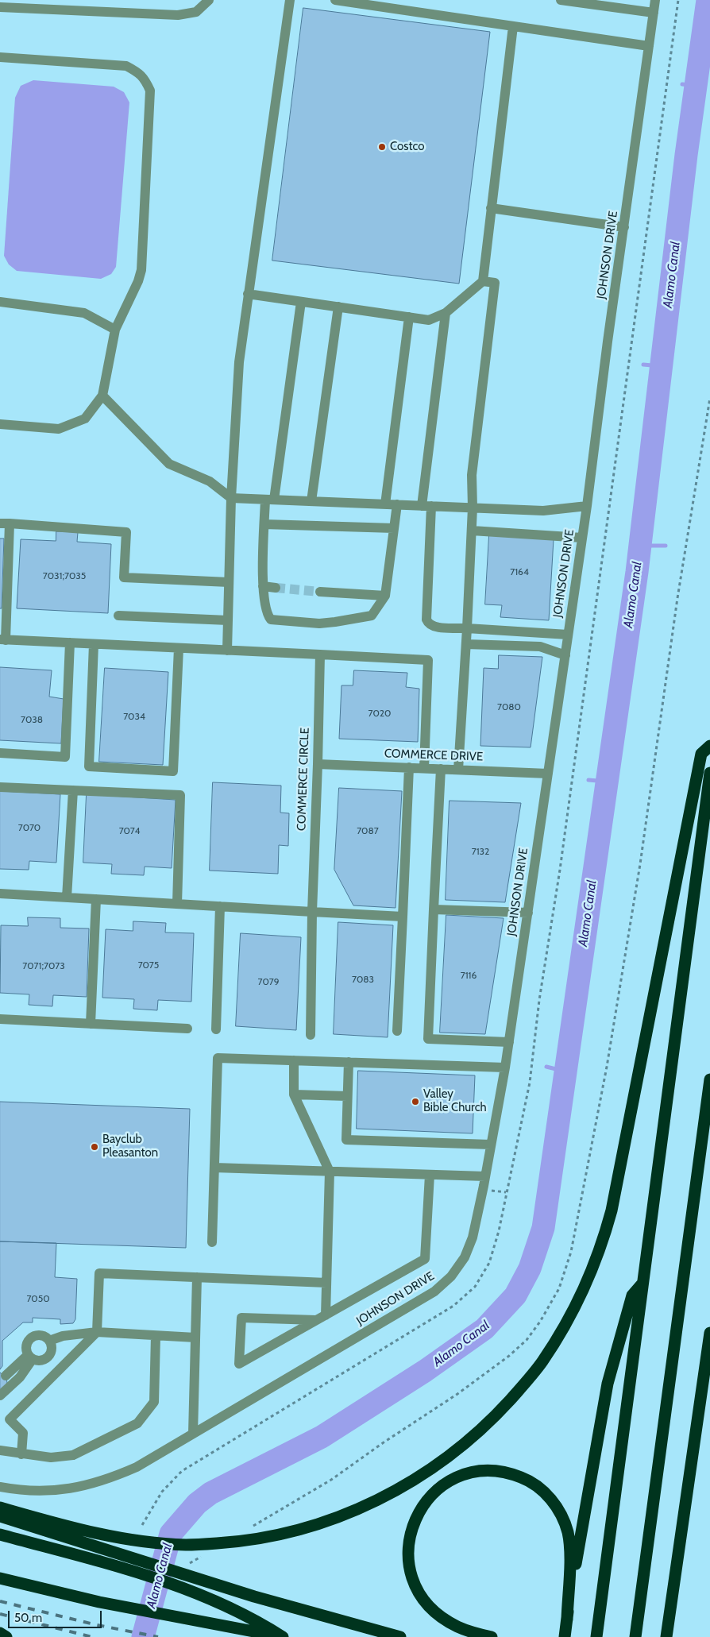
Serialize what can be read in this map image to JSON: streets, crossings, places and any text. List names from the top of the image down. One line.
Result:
{"streets":{"street":["JOHNSON DRIVE","COMMERCE DRIVE","COMMERCE CIRCLE"]},"crossings":[["JOHNSON DRIVE","COMMERCE DRIVE"],["COMMERCE DRIVE","COMMERCE CIRCLE"]],"water":["Alamo Canal"],"places":["Costco","Valley Bible Church","Bayclub Pleasanton"],"house_numbers":["7164","7031;7035","7080","7020","7034","7038","7070","7074","7087","7132","7075","7071;7073","7116","7083","7079","7050"],"scale_bar":"50 m"}
